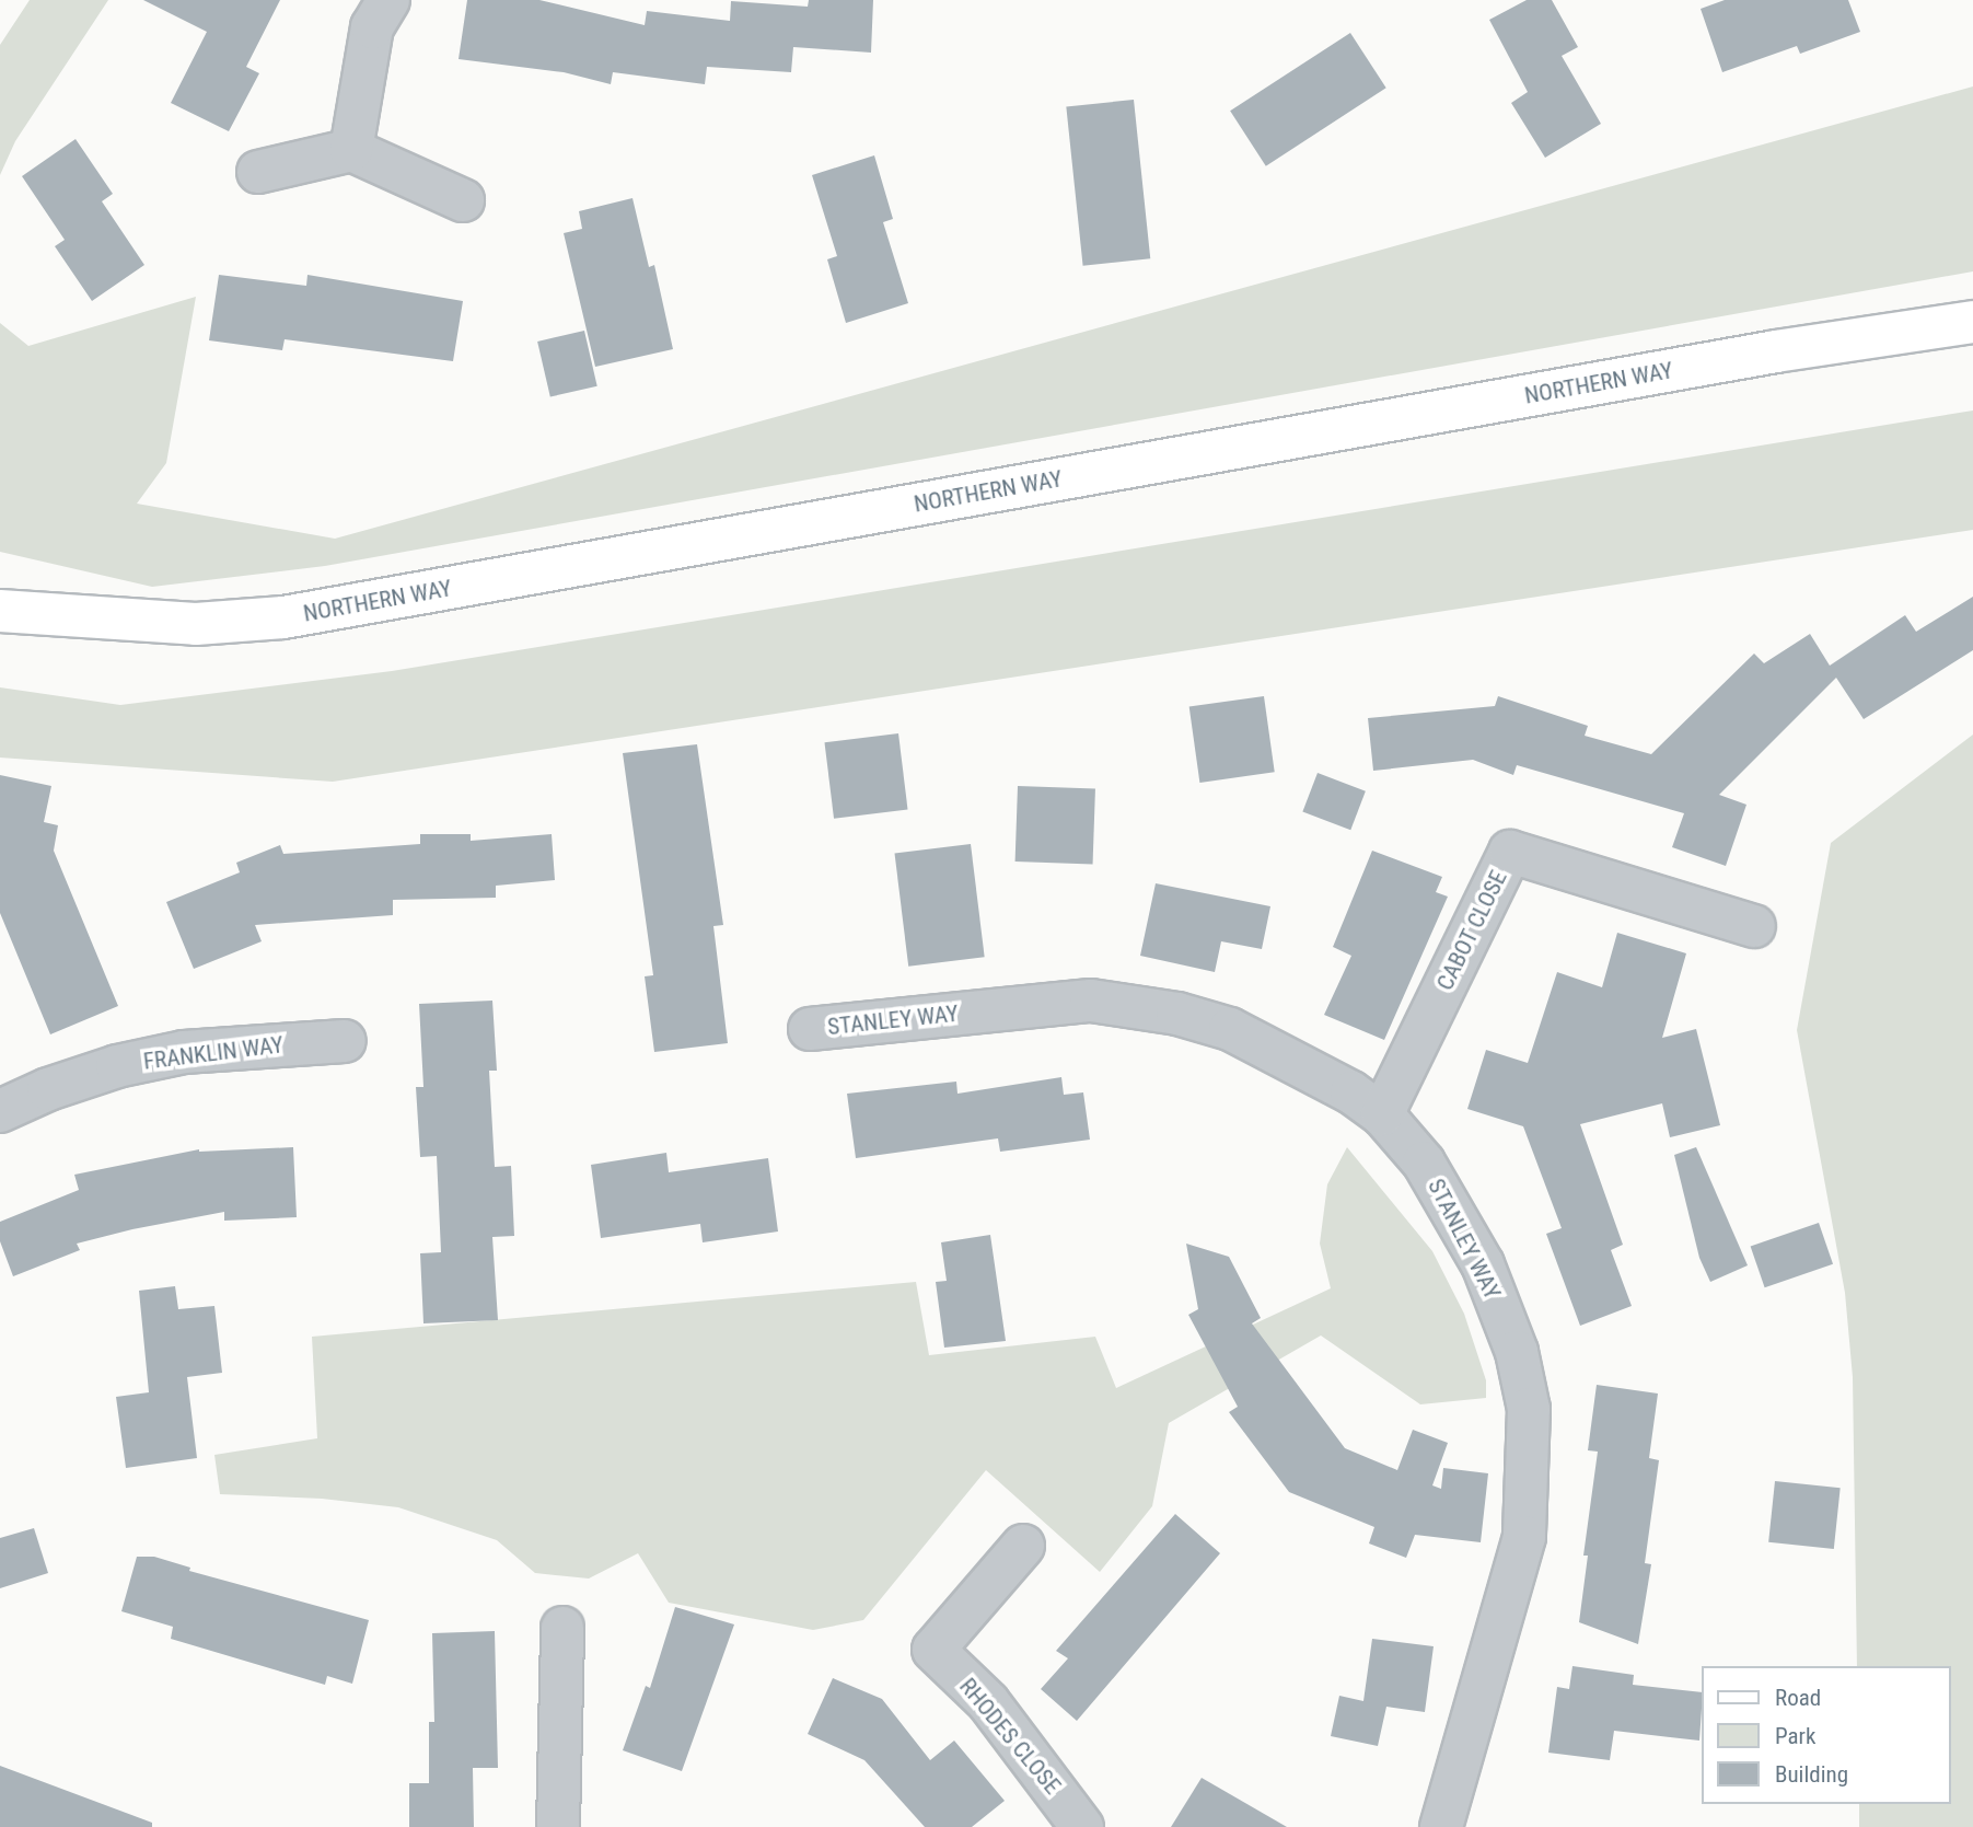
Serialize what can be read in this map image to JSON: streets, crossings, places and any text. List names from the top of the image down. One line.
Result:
{"streets":{"main road":["NORTHERN WAY"],"street":["CABOT CLOSE","STANLEY WAY","FRANKLIN WAY","RHODES CLOSE"]},"crossings":[["CABOT CLOSE","STANLEY WAY"]],"legend":["Road","Park","Building"]}
